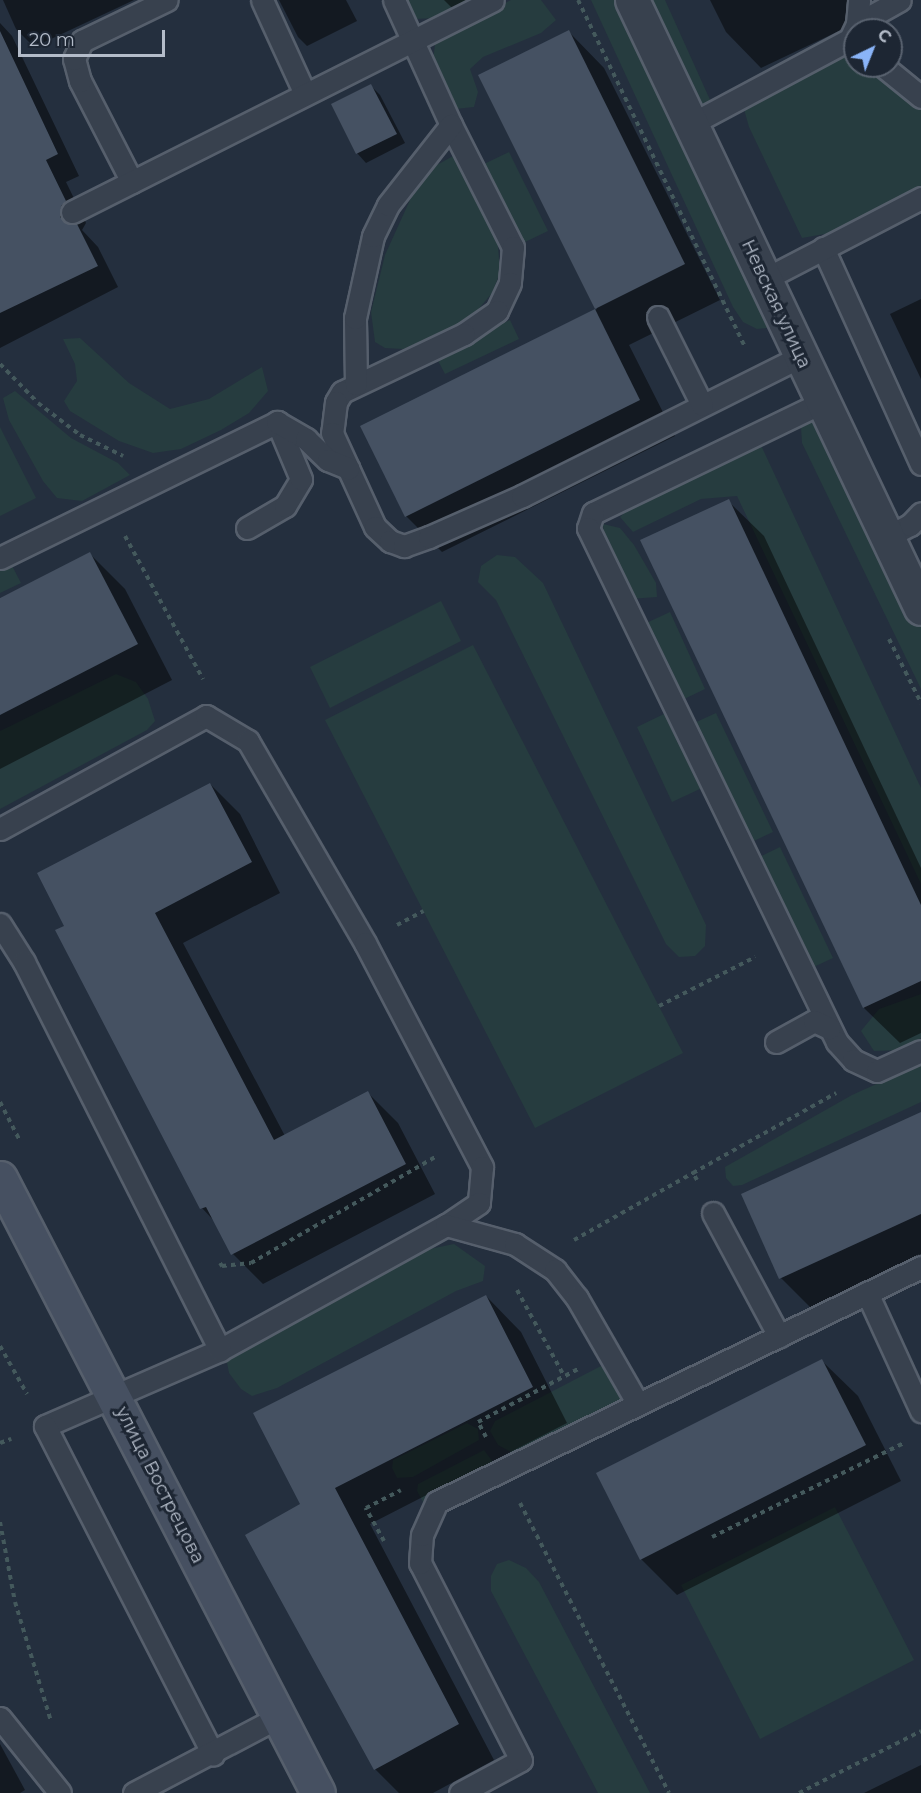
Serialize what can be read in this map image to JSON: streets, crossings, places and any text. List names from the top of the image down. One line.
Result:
{"streets":{"street":["Невская улица","улица Вострецова"]},"scale_bar":"20 m","north":"top right"}
